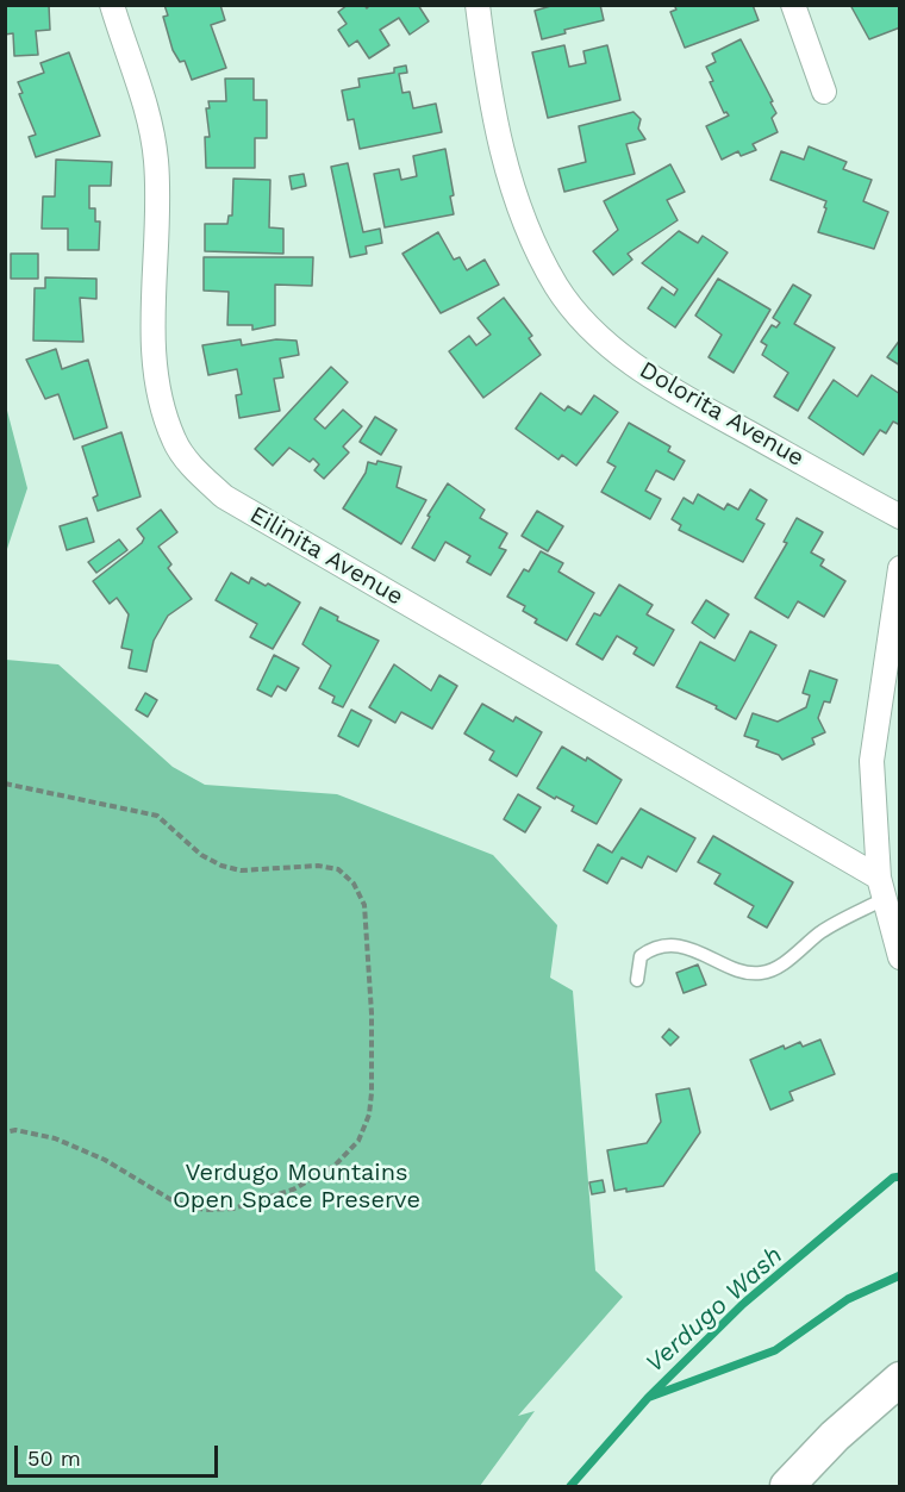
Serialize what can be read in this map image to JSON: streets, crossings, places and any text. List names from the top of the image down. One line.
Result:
{"streets":{"street":["Dolorita Avenue","Eilinita Avenue"]},"water":["Verdugo Wash"],"parks":["Verdugo Mountains Open Space Preserve"],"scale_bar":"50 m"}
